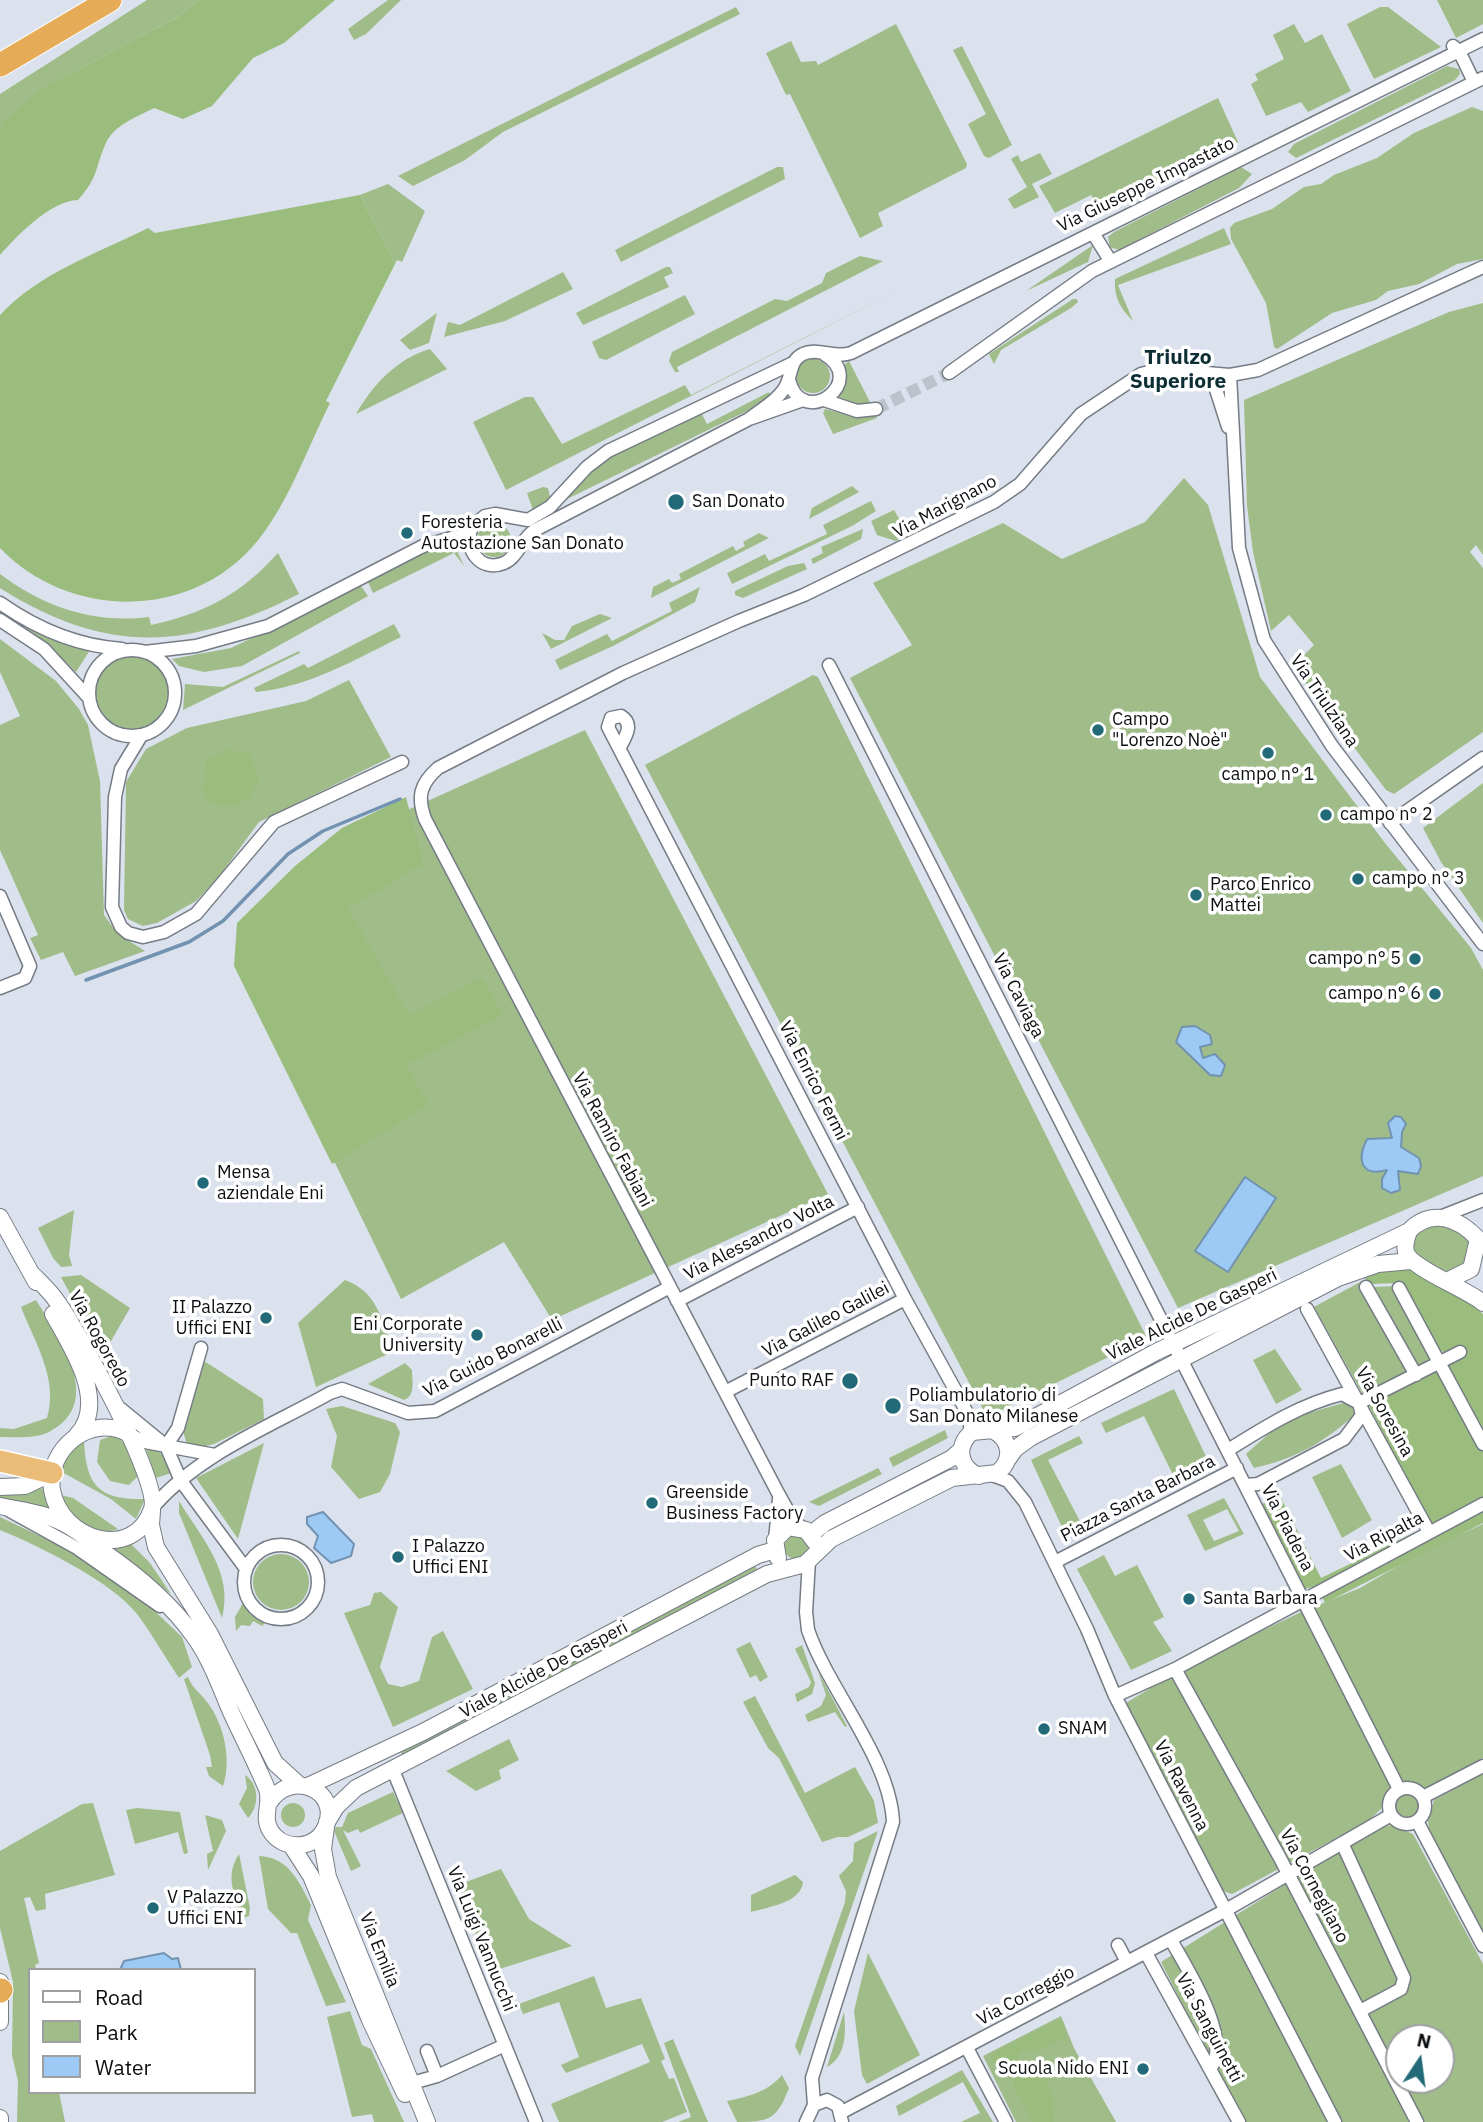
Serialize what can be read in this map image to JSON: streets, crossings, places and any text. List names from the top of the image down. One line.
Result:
{"streets":{"street":["Via Giuseppe Impastato","Via Marignano","Via Triulziana","Via Caviaga","Via Enrico Fermi","Via Ramiro Fabiani","Via Alessandro Volta","Viale Alcide De Gasperi","Via Galileo Galilei","Via Rogoredo","Via Guido Bonarelli","Via Soresina","Piazza Santa Barbara","Via Piadena","Via Ripalta","Via Ravenna","Via Cornegliano","Via Luigi Vannucchi","Via Emilia","Via Correggio","Via Sanguinetti"]},"crossings":[["Via Marignano","Via Triulziana"],["Via Marignano","Via Ramiro Fabiani"],["Via Caviaga","Viale Alcide De Gasperi"],["Via Caviaga","Via Piadena"],["Via Enrico Fermi","Via Alessandro Volta"],["Via Enrico Fermi","Viale Alcide De Gasperi"],["Via Enrico Fermi","Via Galileo Galilei"],["Via Enrico Fermi","Via Ravenna"],["Via Ramiro Fabiani","Via Alessandro Volta"],["Via Ramiro Fabiani","Viale Alcide De Gasperi"],["Via Ramiro Fabiani","Via Galileo Galilei"],["Via Ramiro Fabiani","Via Guido Bonarelli"],["Viale Alcide De Gasperi","Via Piadena"],["Viale Alcide De Gasperi","Via Ravenna"],["Viale Alcide De Gasperi","Via Luigi Vannucchi"],["Viale Alcide De Gasperi","Via Emilia"],["Via Rogoredo","Via Guido Bonarelli"],["Via Soresina","Via Ripalta"],["Piazza Santa Barbara","Via Piadena"],["Piazza Santa Barbara","Via Ravenna"],["Via Piadena","Via Ripalta"],["Via Piadena","Via Correggio"],["Via Ripalta","Via Ravenna"],["Via Ripalta","Via Cornegliano"],["Via Ravenna","Via Correggio"],["Via Cornegliano","Via Correggio"],["Via Correggio","Via Sanguinetti"]],"districts":["Triulzo Superiore"],"places":["San Donato","Foresteria Autostazione San Donato","Campo \"Lorenzo Noè\"","campo n° 1","campo n° 2","campo n° 3","Parco Enrico Mattei","campo n° 5","campo n° 6","Mensa aziendale Eni","II Palazzo Uffici ENI","Eni Corporate University","Punto RAF","Poliambulatorio di San Donato Milanese","Greenside Business Factory","I Palazzo Uffici ENI","Santa Barbara","SNAM","V Palazzo Uffici ENI","Scuola Nido ENI"],"legend":["Road","Park","Water"],"north":"top"}
